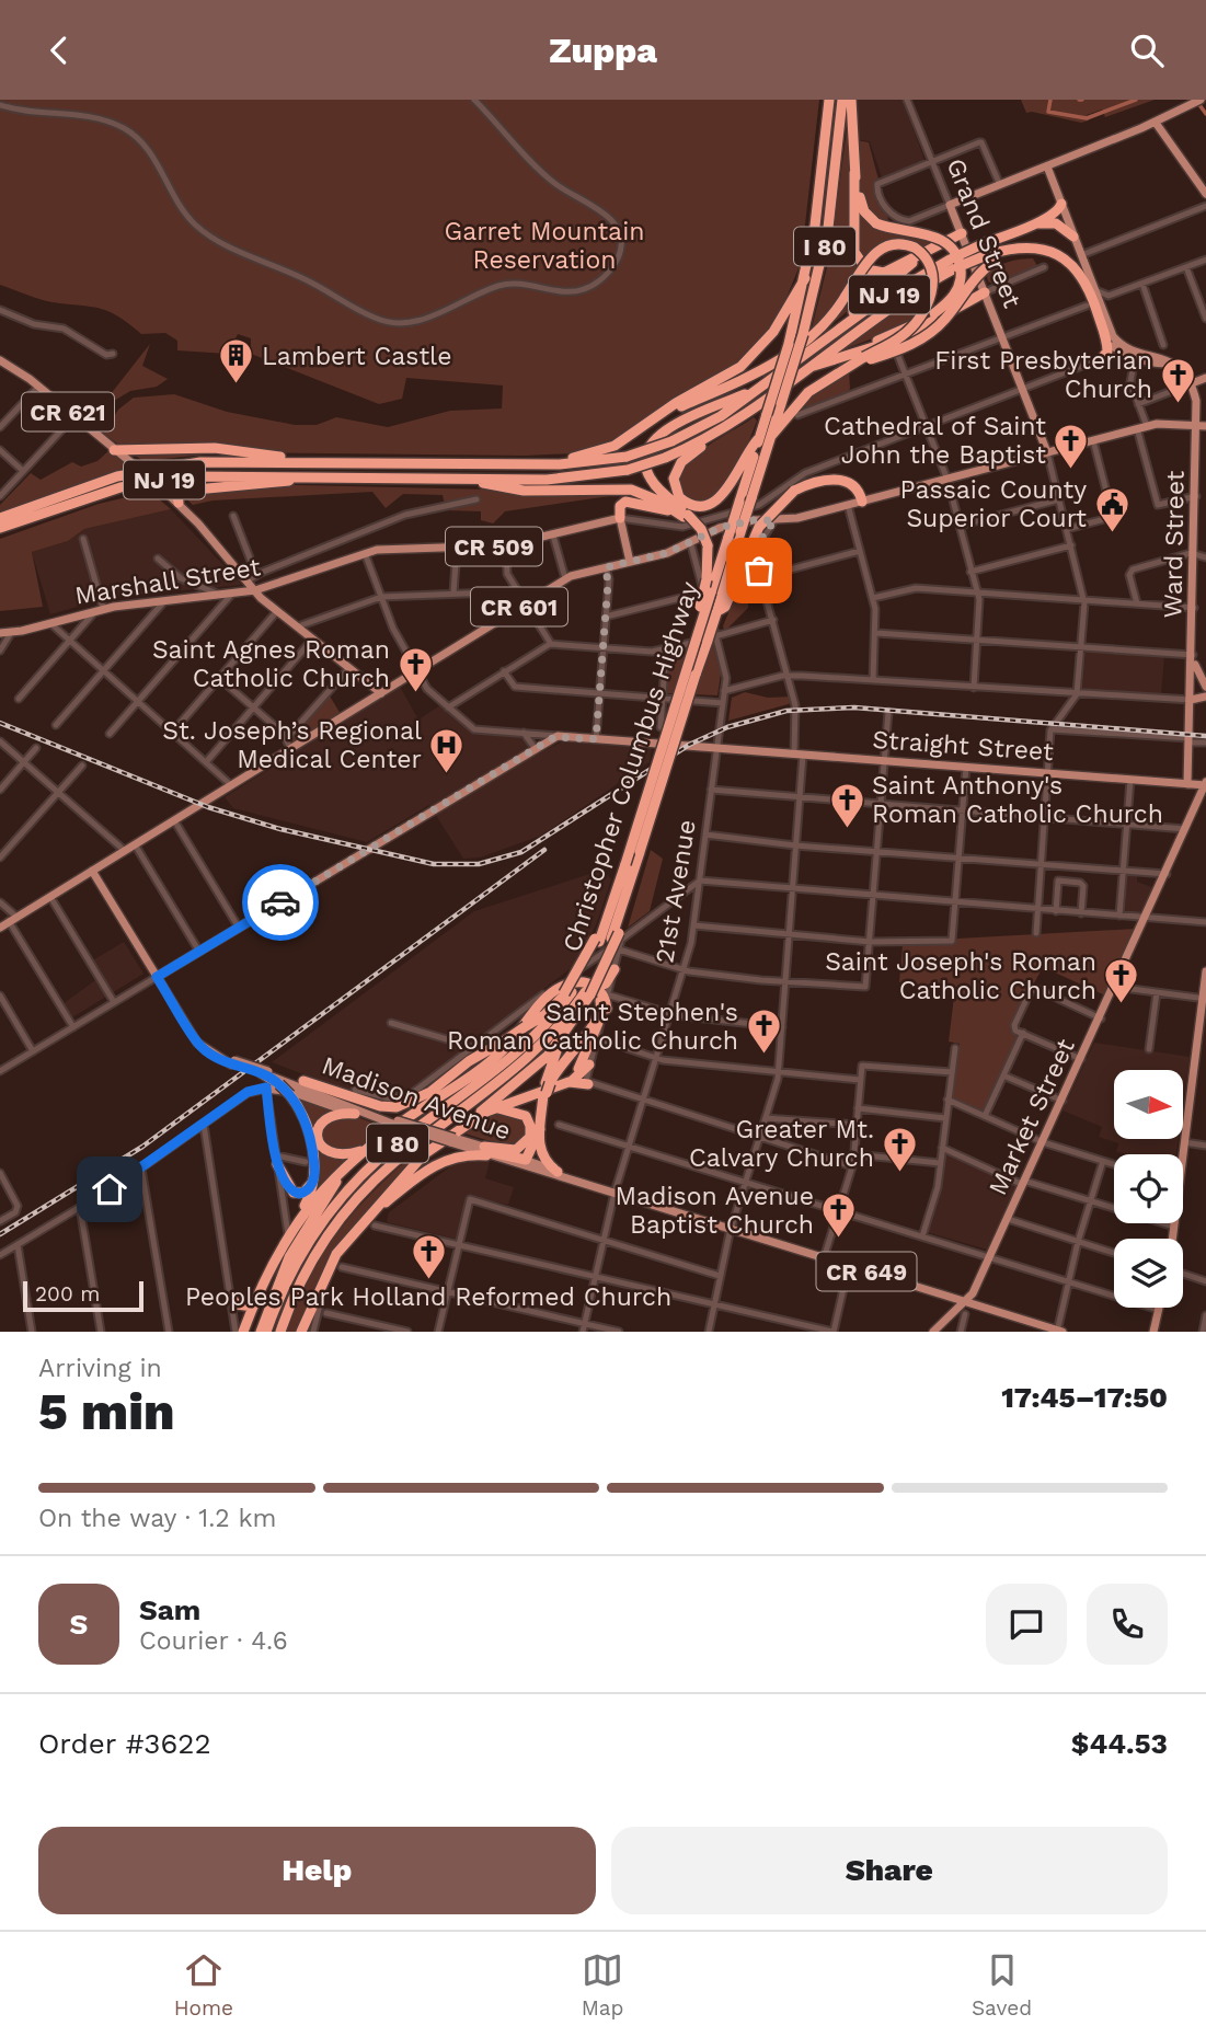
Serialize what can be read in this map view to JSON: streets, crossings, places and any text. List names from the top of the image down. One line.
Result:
{"streets":{"highway":["I 80","NJ 19","Christopher Columbus Highway"],"main road":["Grand Street","CR 621","Ward Street","CR 509","Marshall Street","CR 601","Straight Street","Madison Avenue","Market Street","CR 649"],"street":["21st Avenue"]},"crossings":[["Grand Street","Marshall Street"],["CR 621","Marshall Street"],["CR 621","CR 601"],["Ward Street","Straight Street"],["Marshall Street","Straight Street"],["CR 601","Straight Street"],["CR 601","Madison Avenue"],["Straight Street","21st Avenue"],["Straight Street","Market Street"],["Christopher Columbus Highway","21st Avenue"],["21st Avenue","Madison Avenue"],["Madison Avenue","Market Street"]],"parks":["Garret Mountain Reservation"],"places":{"building":["Lambert Castle"],"church":["First Presbyterian Church","Cathedral of Saint John the Baptist","Saint Agnes Roman Catholic Church","Saint Anthony's Roman Catholic Church","Saint Joseph's Roman Catholic Church","Saint Stephen's Roman Catholic Church","Greater Mt. Calvary Church","Madison Avenue Baptist Church","Peoples Park Holland Reformed Church"],"public building":["Passaic County Superior Court"],"hospital":["St. Joseph’s Regional Medical Center"]},"scale_bar":"200 m","north":"right","page":{"header":"Zuppa","scale":"200 m","heading":["5 min","Arriving in","17:45–17:50"],"panel":["Sam","Courier · 4.6","Order #3622","$44.53"],"bar":"On the way · 1.2 km","round":"S","buttons":["Help","Share"],"tabs":["Home","Map","Saved"]}}
